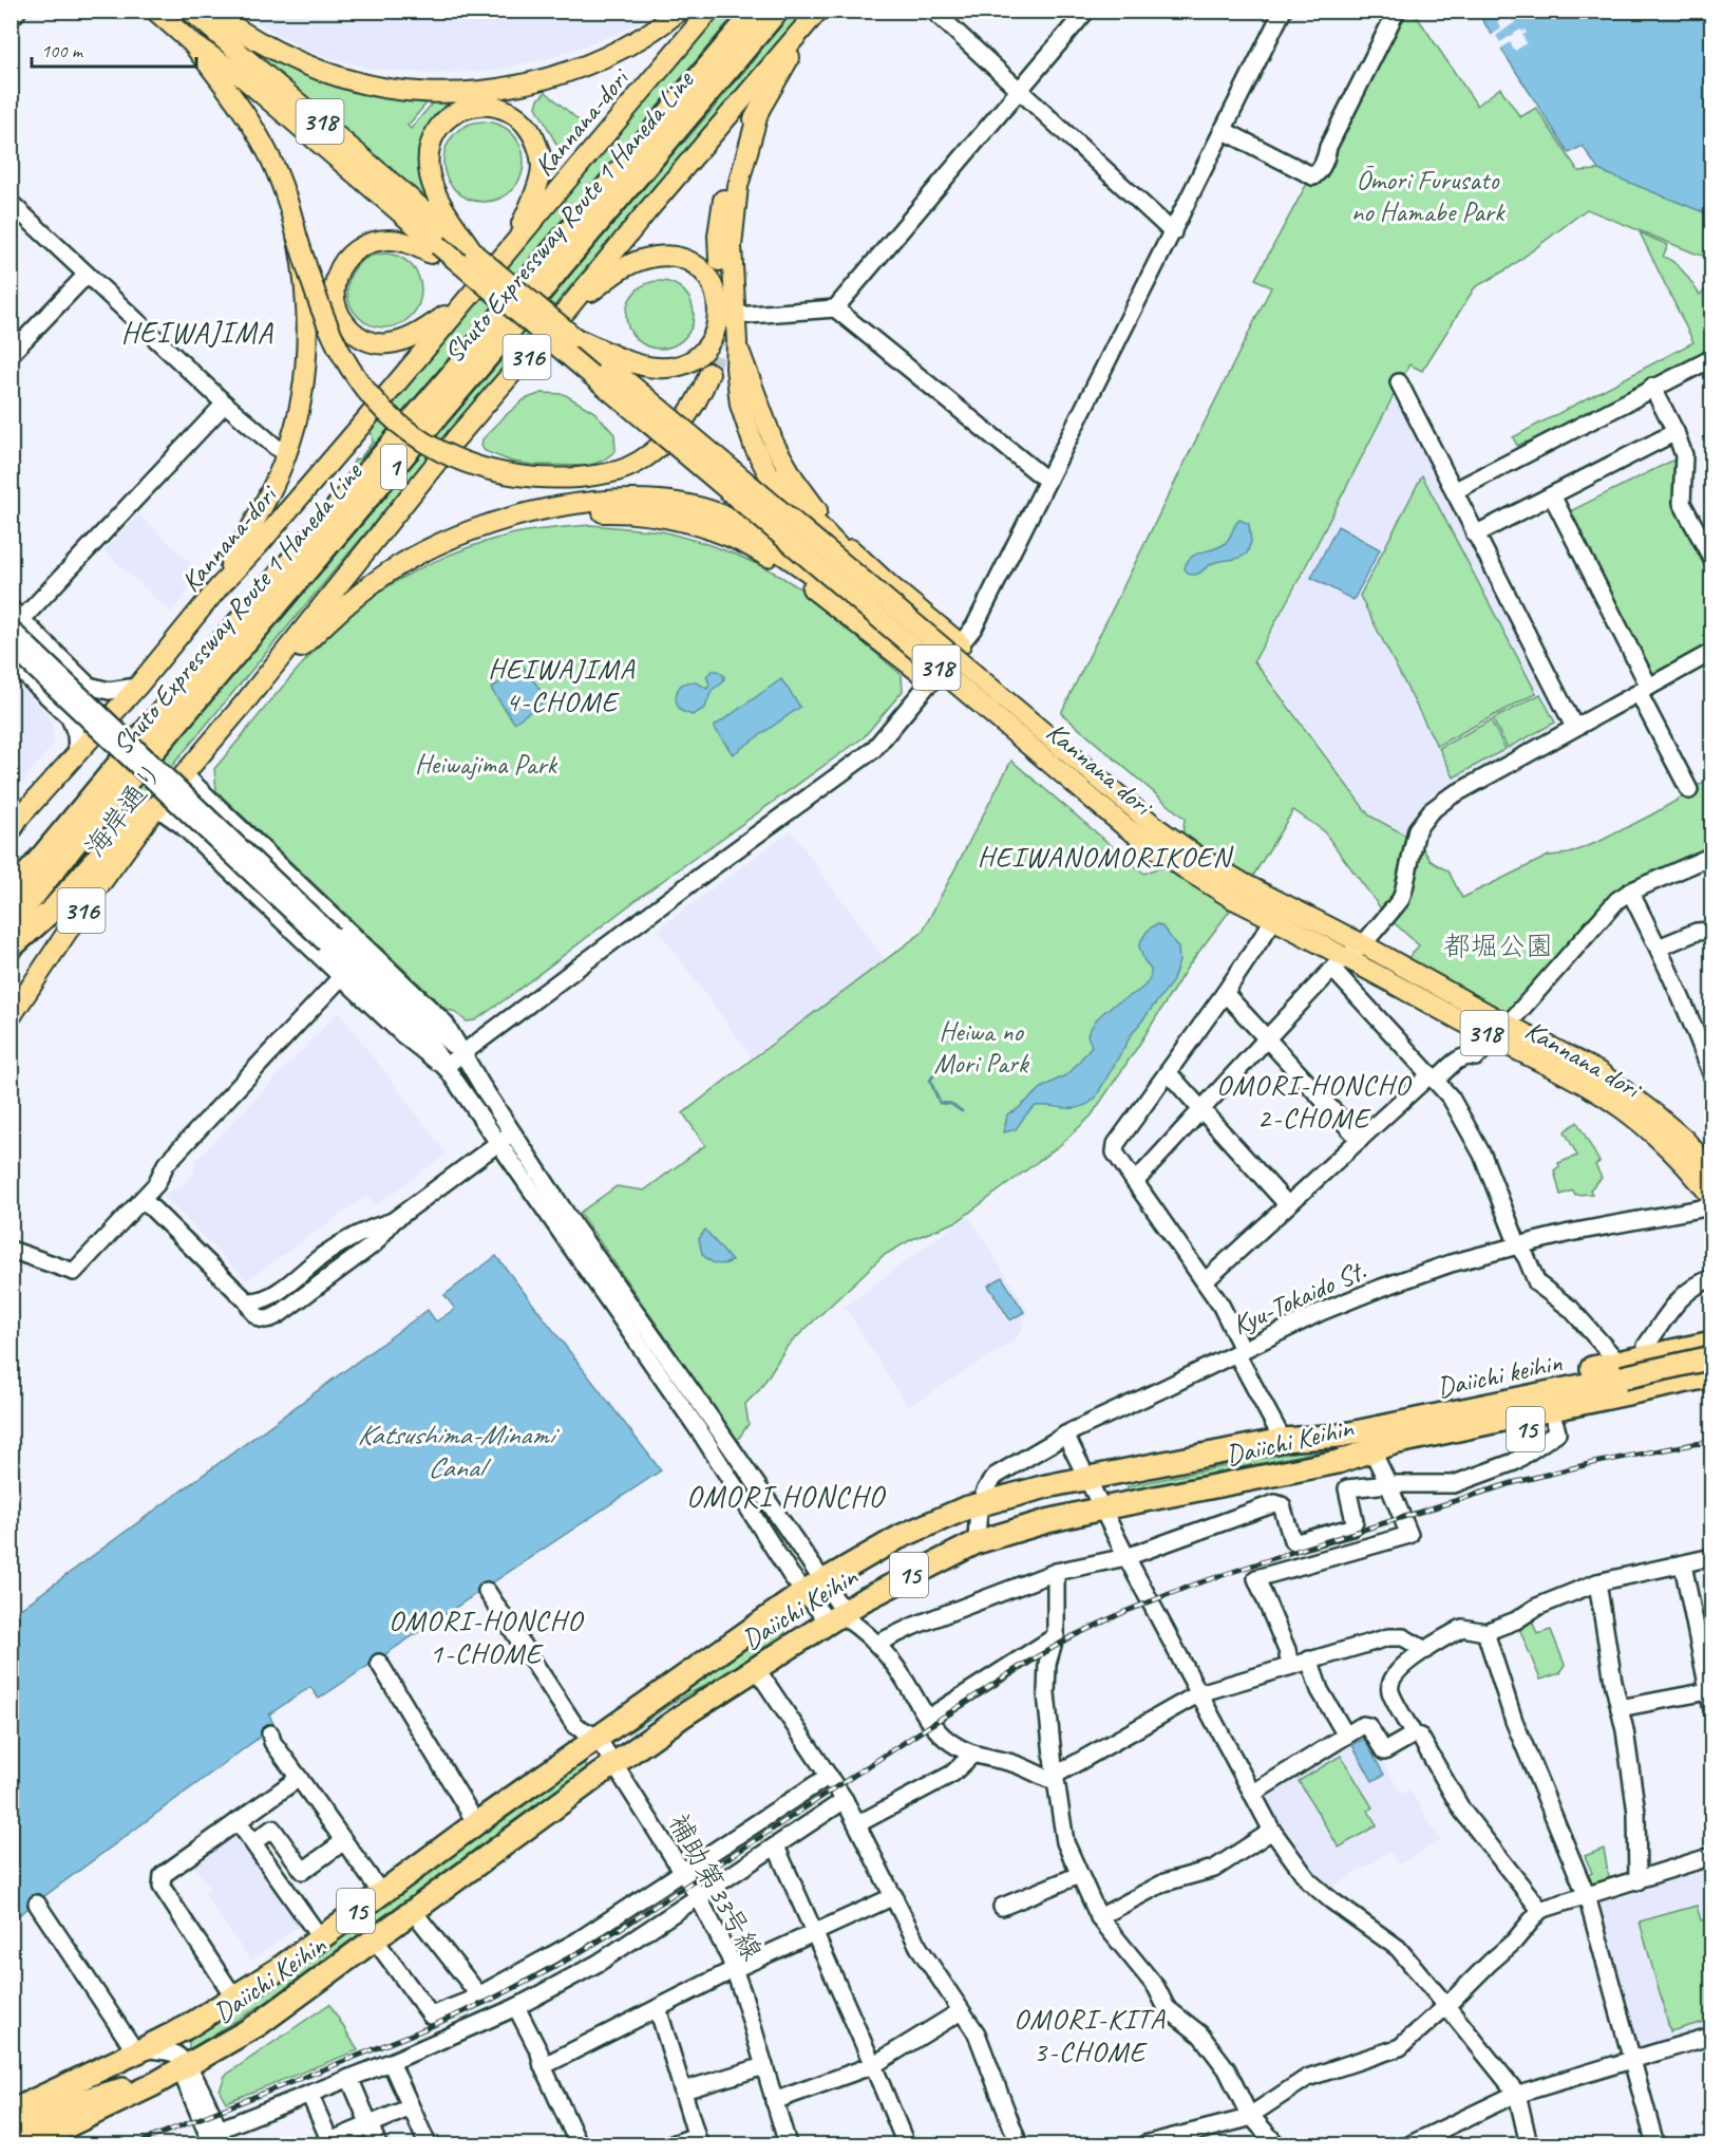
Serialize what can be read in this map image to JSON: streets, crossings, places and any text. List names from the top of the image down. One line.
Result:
{"streets":{"highway":["Shuto Expressway Route 1 Haneda Line","1","Daiichi keihin","15","Daiichi Keihin"],"main road":["318","Kannana-dori","316","Kannana dori","海岸通り"],"street":["Kyu-Tokaido St.","補助第33号線"]},"crossings":[["318","Kannana dori"],["316","海岸通り"],["Kyu-Tokaido St.","Daiichi Keihin"],["Daiichi keihin","15"],["Daiichi keihin","Daiichi Keihin"],["15","Daiichi Keihin"],["Daiichi Keihin","補助第33号線"]],"districts":["HEIWAJIMA","HEIWAJIMA 4-CHOME","HEIWANOMORIKOEN","OMORI-HONCHO 2-CHOME","OMORI HONCHO","OMORI-HONCHO 1-CHOME","OMORI-KITA 3-CHOME"],"water":["Katsushima-Minami Canal"],"parks":["Ōmori Furusato no Hamabe Park","Heiwajima Park","都堀公園","Heiwa no Mori Park"],"scale_bar":"100 m"}
